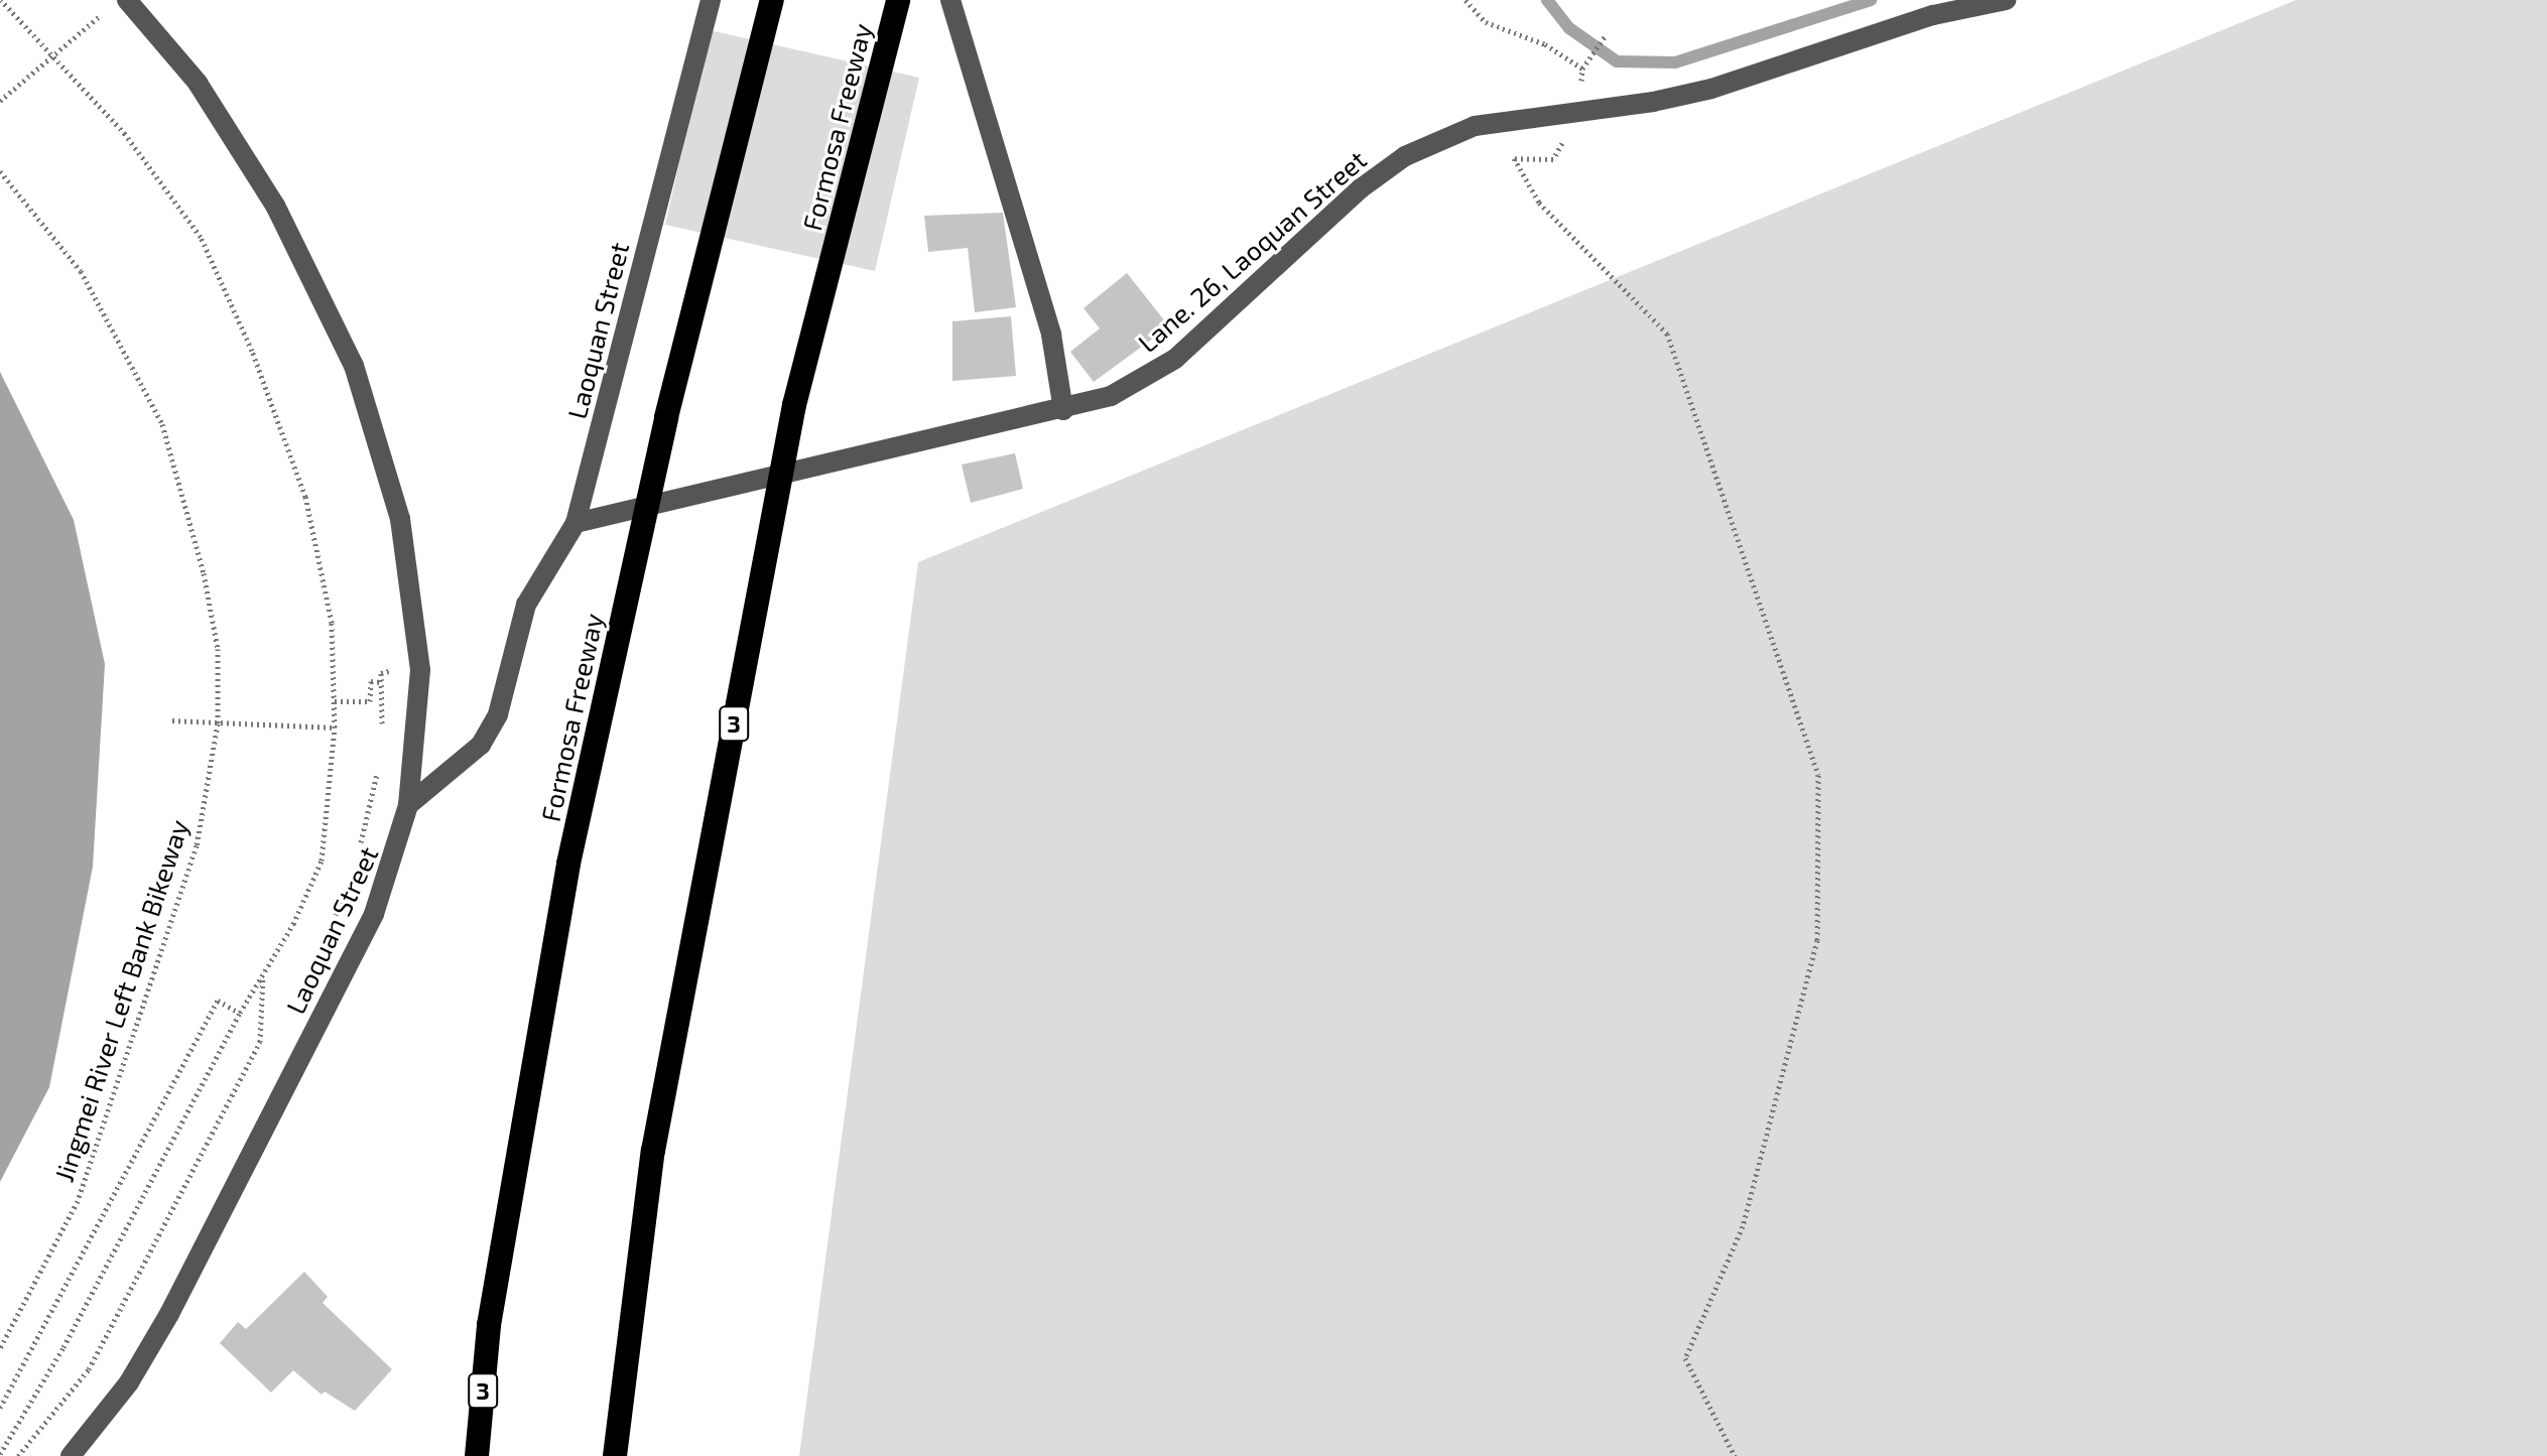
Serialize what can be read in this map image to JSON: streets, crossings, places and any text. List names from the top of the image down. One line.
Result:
{"streets":{"highway":["Formosa Freeway","3"],"street":["Lane. 26, Laoquan Street","Laoquan Street"],"path":["Jingmei River Left Bank Bikeway"]},"crossings":[["Lane. 26, Laoquan Street","Laoquan Street"]]}
